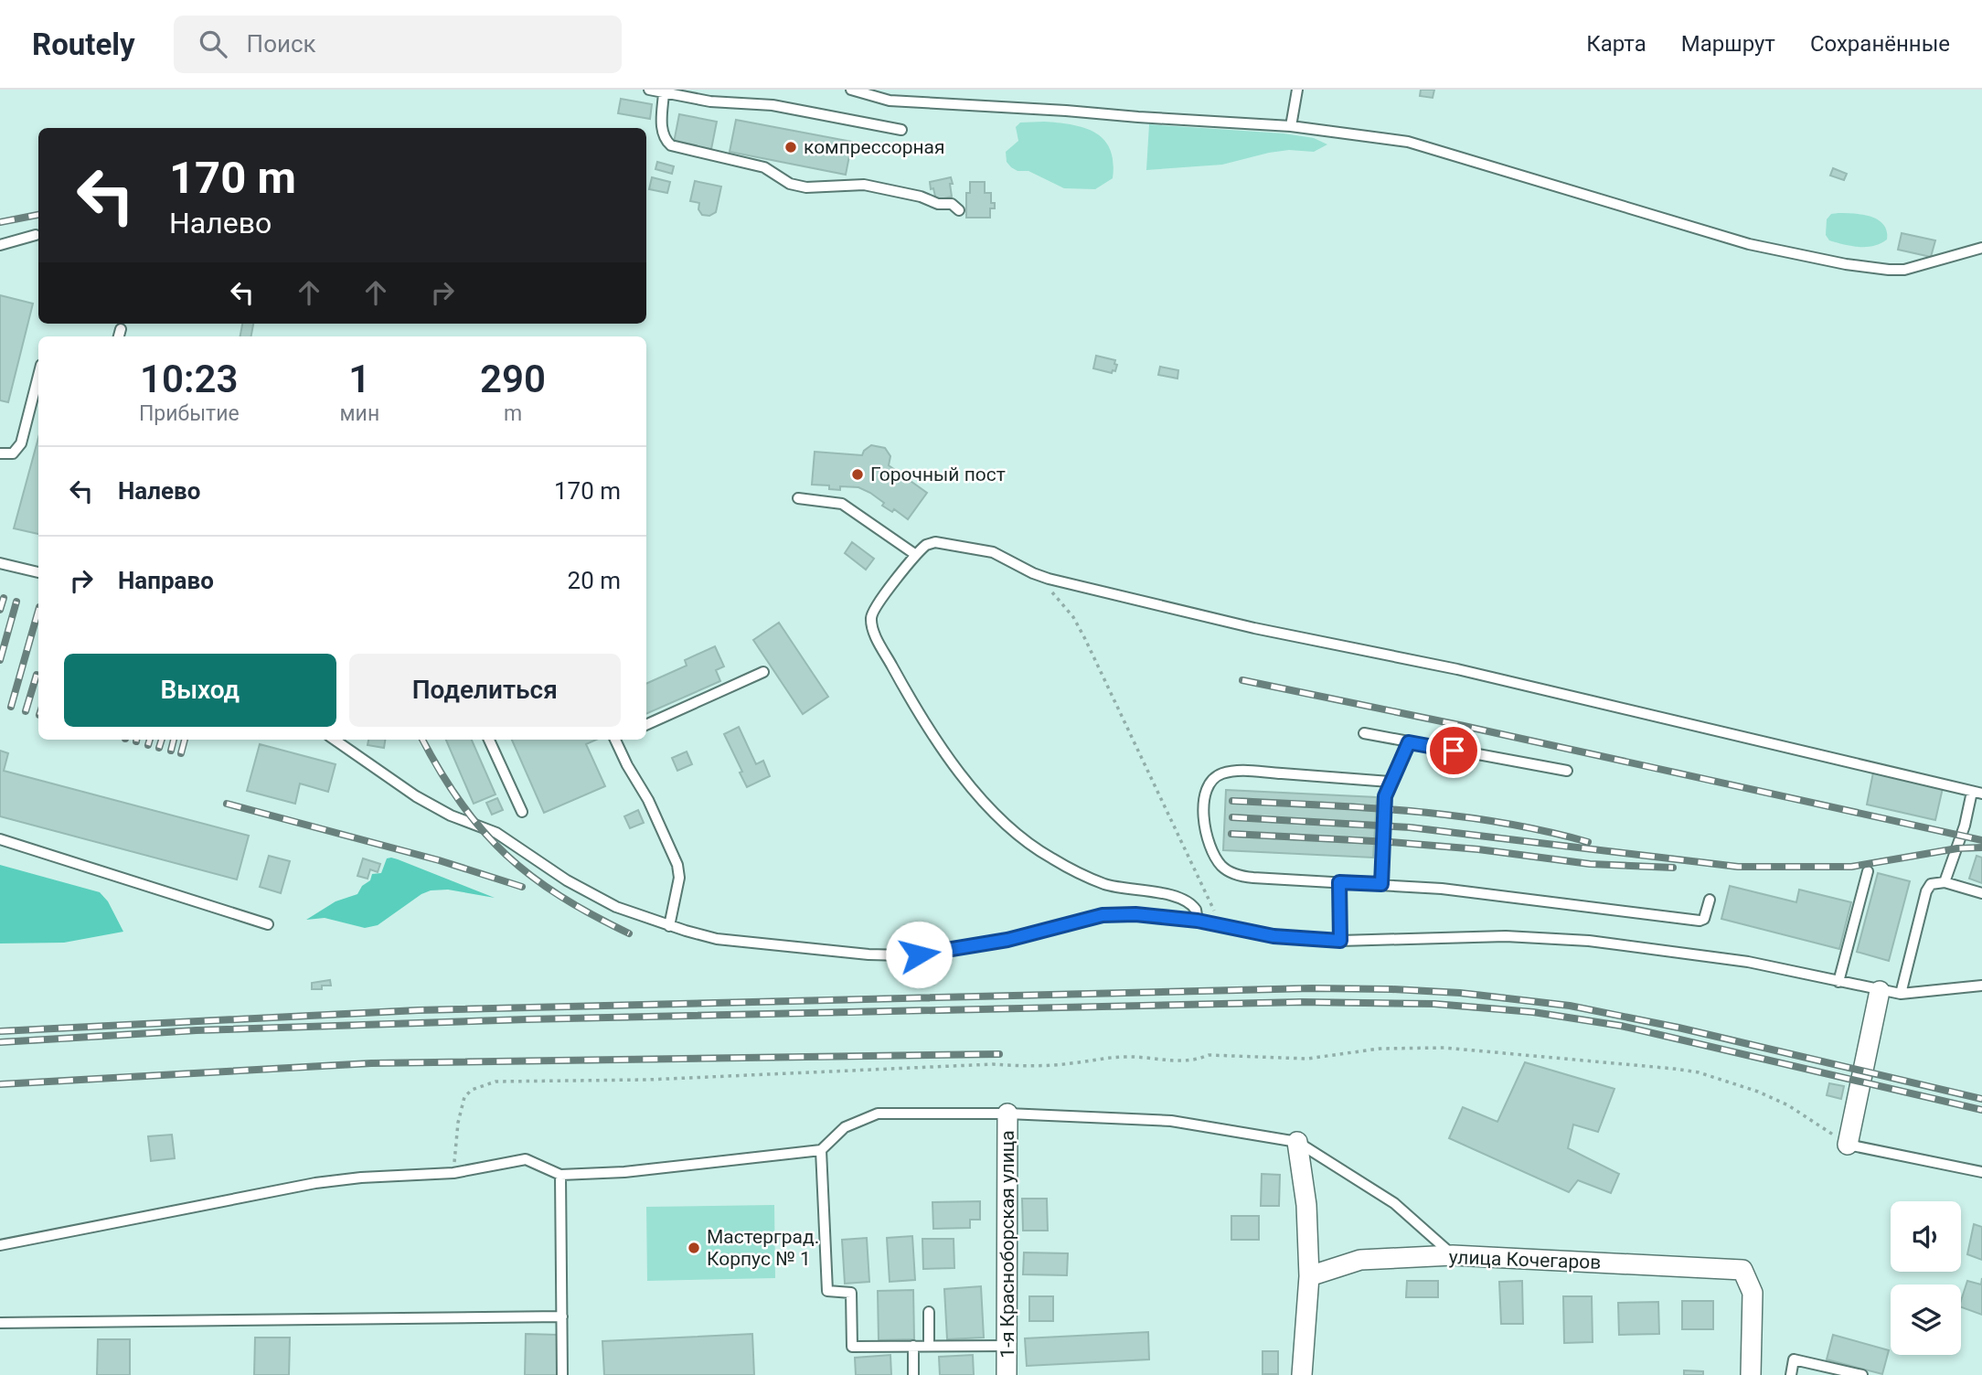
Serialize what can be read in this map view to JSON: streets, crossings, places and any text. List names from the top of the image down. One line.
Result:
{"streets":{"street":["1-я Красноборская улица","улица Кочегаров"]},"places":["компрессорная","Горочный пост","Мастерград. Корпус № 1"],"page":{"header":"Routely","search":"Поиск","nav":["Карта","Маршрут","Сохранённые"],"turn":["170 m","Налево"],"eta":["10:23","Прибытие","1","мин","290","m"],"list":[{"name":"Налево","value":"170 m"},{"name":"Направо","value":"20 m"}],"buttons":["Выход","Поделиться"]}}
